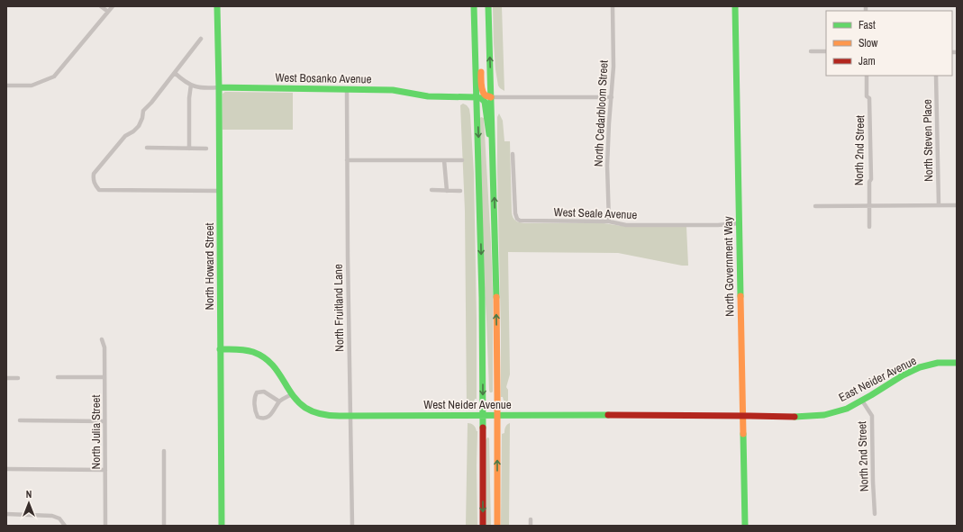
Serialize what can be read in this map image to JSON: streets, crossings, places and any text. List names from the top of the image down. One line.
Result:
{"streets":{"main road":["West Bosanko Avenue","North Howard Street","North Government Way","East Neider Avenue","West Neider Avenue"],"street":["North Cedarbloom Street","North Steven Place","North 2nd Street","West Seale Avenue","North Fruitland Lane","North Julia Street"]},"crossings":[["West Bosanko Avenue","North Howard Street"],["West Bosanko Avenue","North Fruitland Lane"],["North Cedarbloom Street","West Seale Avenue"],["North 2nd Street","East Neider Avenue"],["West Seale Avenue","North Government Way"],["North Howard Street","West Neider Avenue"],["North Government Way","East Neider Avenue"],["North Government Way","West Neider Avenue"],["North Fruitland Lane","West Neider Avenue"],["East Neider Avenue","West Neider Avenue"]],"legend":["Fast","Slow","Jam"],"north":"top"}
